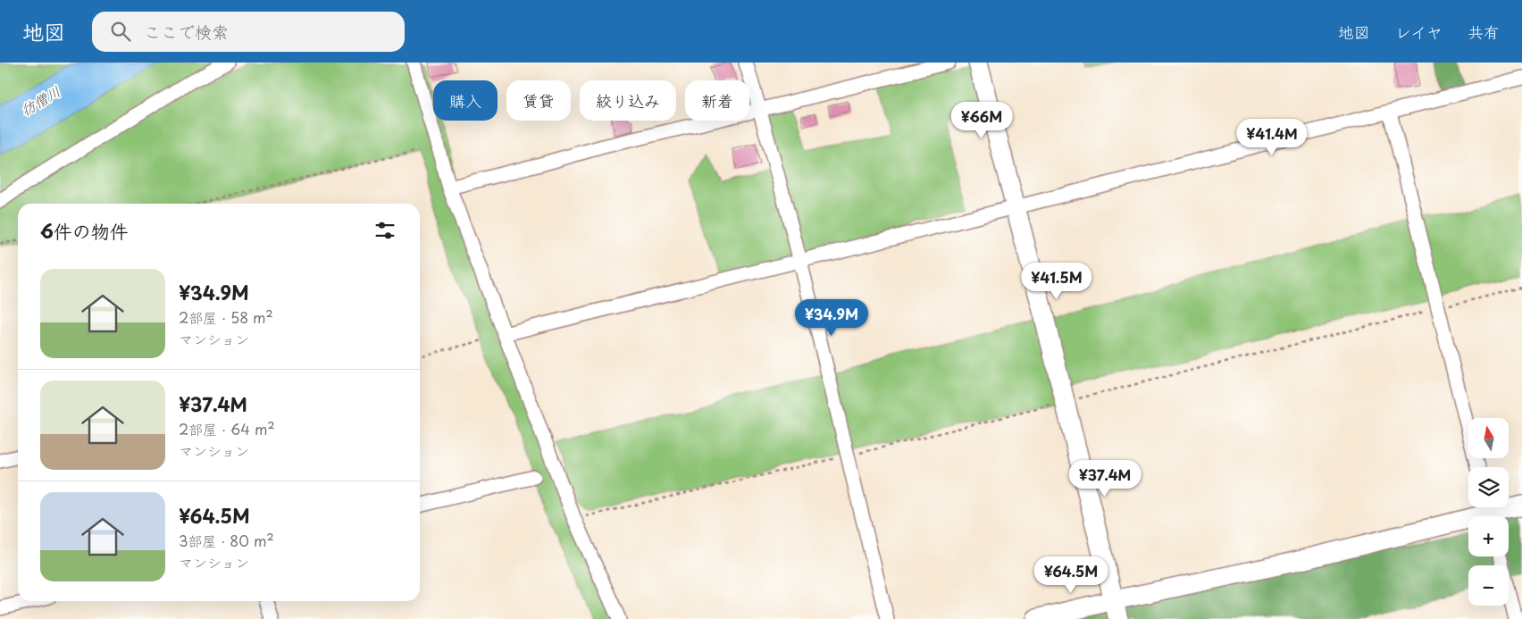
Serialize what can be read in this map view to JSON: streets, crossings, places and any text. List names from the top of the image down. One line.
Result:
{"water":["彷僧川"],"north":"top","page":{"header":"地図","search":"ここで検索","nav":["地図","レイヤ","共有"],"chip":["購入","賃貸","絞り込み","新着"],"price":["¥66M","¥41.4M","¥41.5M","¥34.9M","¥37.4M","¥64.5M"],"heading":"6件の物件","list":[{"name":"¥34.9M","note":"2部屋 · 58 m² · マンション"},{"name":"¥37.4M","note":"2部屋 · 64 m² · マンション"},{"name":"¥64.5M","note":"3部屋 · 80 m² · マンション"}],"map_buttons":["+","−"]}}
